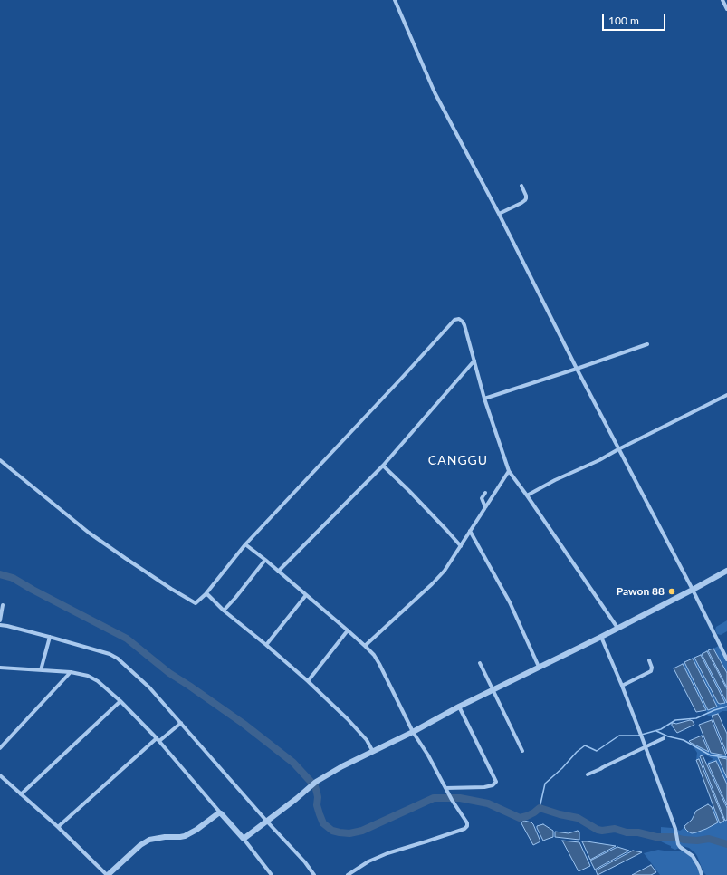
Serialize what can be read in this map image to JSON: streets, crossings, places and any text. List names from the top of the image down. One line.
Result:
{"districts":["CANGGU"],"places":["Pawon 88"],"scale_bar":"100 m"}
